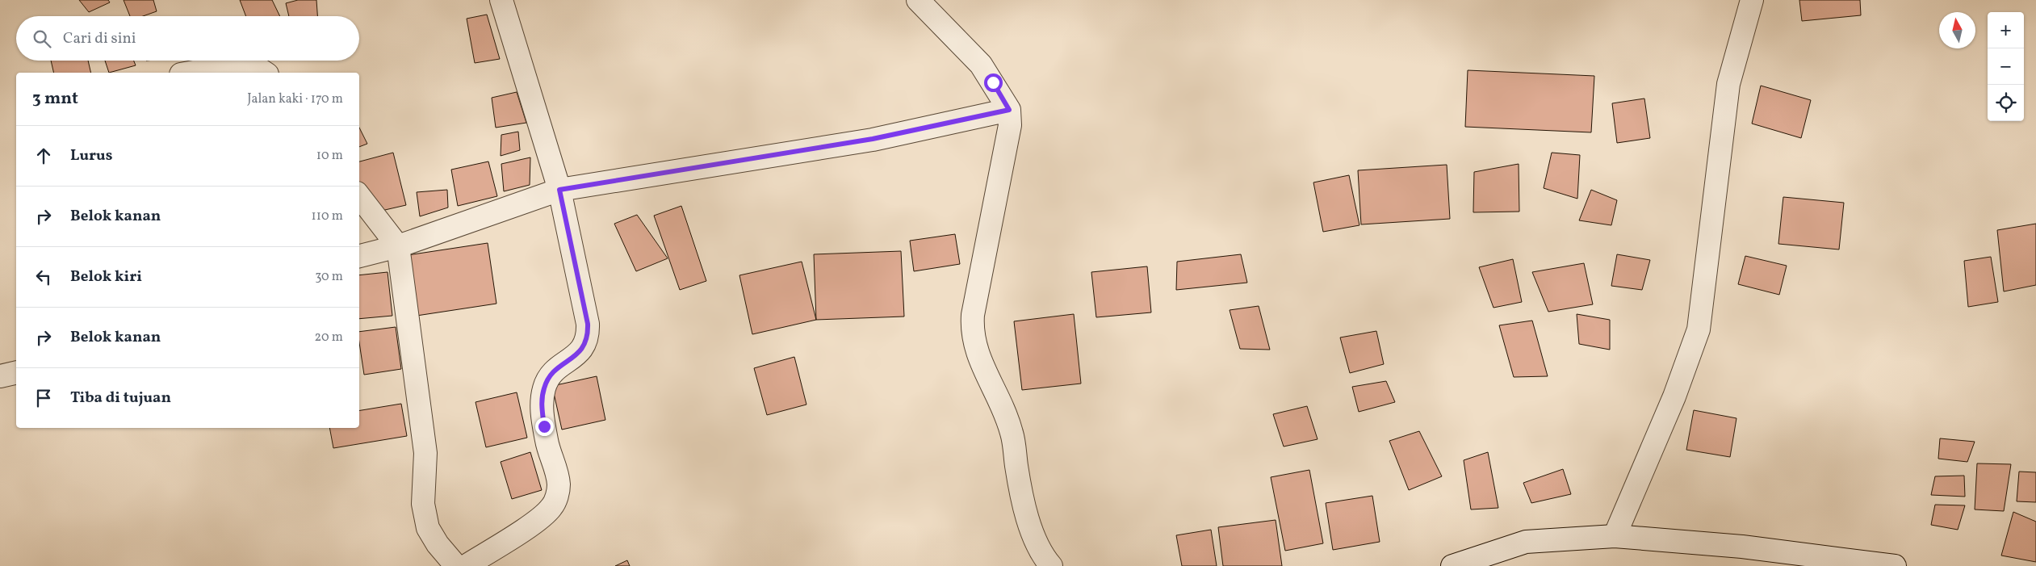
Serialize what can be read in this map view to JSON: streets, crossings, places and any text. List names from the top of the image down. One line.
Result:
{"north":"top","page":{"map_buttons":["+","−"],"search":"Cari di sini","heading":["3 mnt","Jalan kaki · 170 m"],"list":[["Lurus","10 m"],["Belok kanan","110 m"],["Belok kiri","30 m"],["Belok kanan","20 m"],"Tiba di tujuan"]}}
